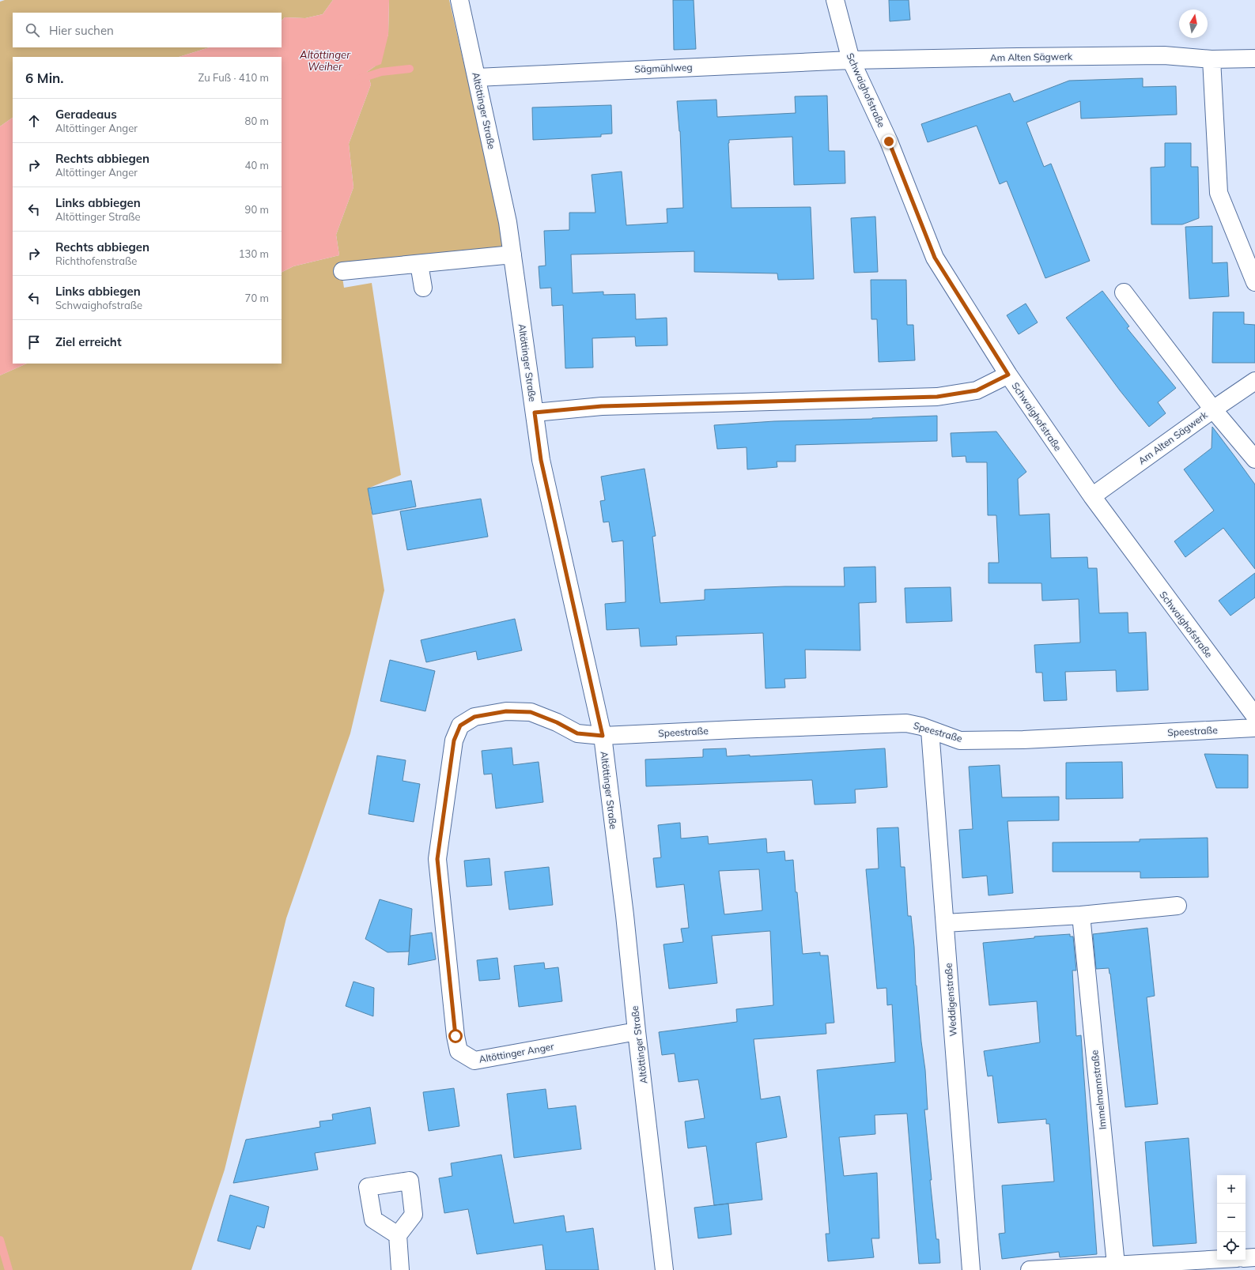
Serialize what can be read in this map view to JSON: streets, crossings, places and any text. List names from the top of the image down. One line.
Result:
{"streets":{"street":["Am Alten Sägwerk","Sägmühlweg","Schwaighofstraße","Altöttinger Straße","Speestraße","Weddigenstraße","Altöttinger Anger","Immelmannstraße"]},"crossings":[["Am Alten Sägwerk","Sägmühlweg"],["Am Alten Sägwerk","Schwaighofstraße"],["Sägmühlweg","Schwaighofstraße"],["Sägmühlweg","Altöttinger Straße"],["Altöttinger Straße","Speestraße"],["Altöttinger Straße","Altöttinger Anger"],["Speestraße","Weddigenstraße"],["Speestraße","Altöttinger Anger"]],"water":["Altöttinger Weiher"],"north":"top","page":{"search":"Hier suchen","heading":["6 Min.","Zu Fuß · 410 m"],"list":[["Geradeaus","Altöttinger Anger","80 m"],["Rechts abbiegen","Altöttinger Anger","40 m"],["Links abbiegen","Altöttinger Straße","90 m"],["Rechts abbiegen","Richthofenstraße","130 m"],["Links abbiegen","Schwaighofstraße","70 m"],"Ziel erreicht"],"map_buttons":["+","−"]}}
